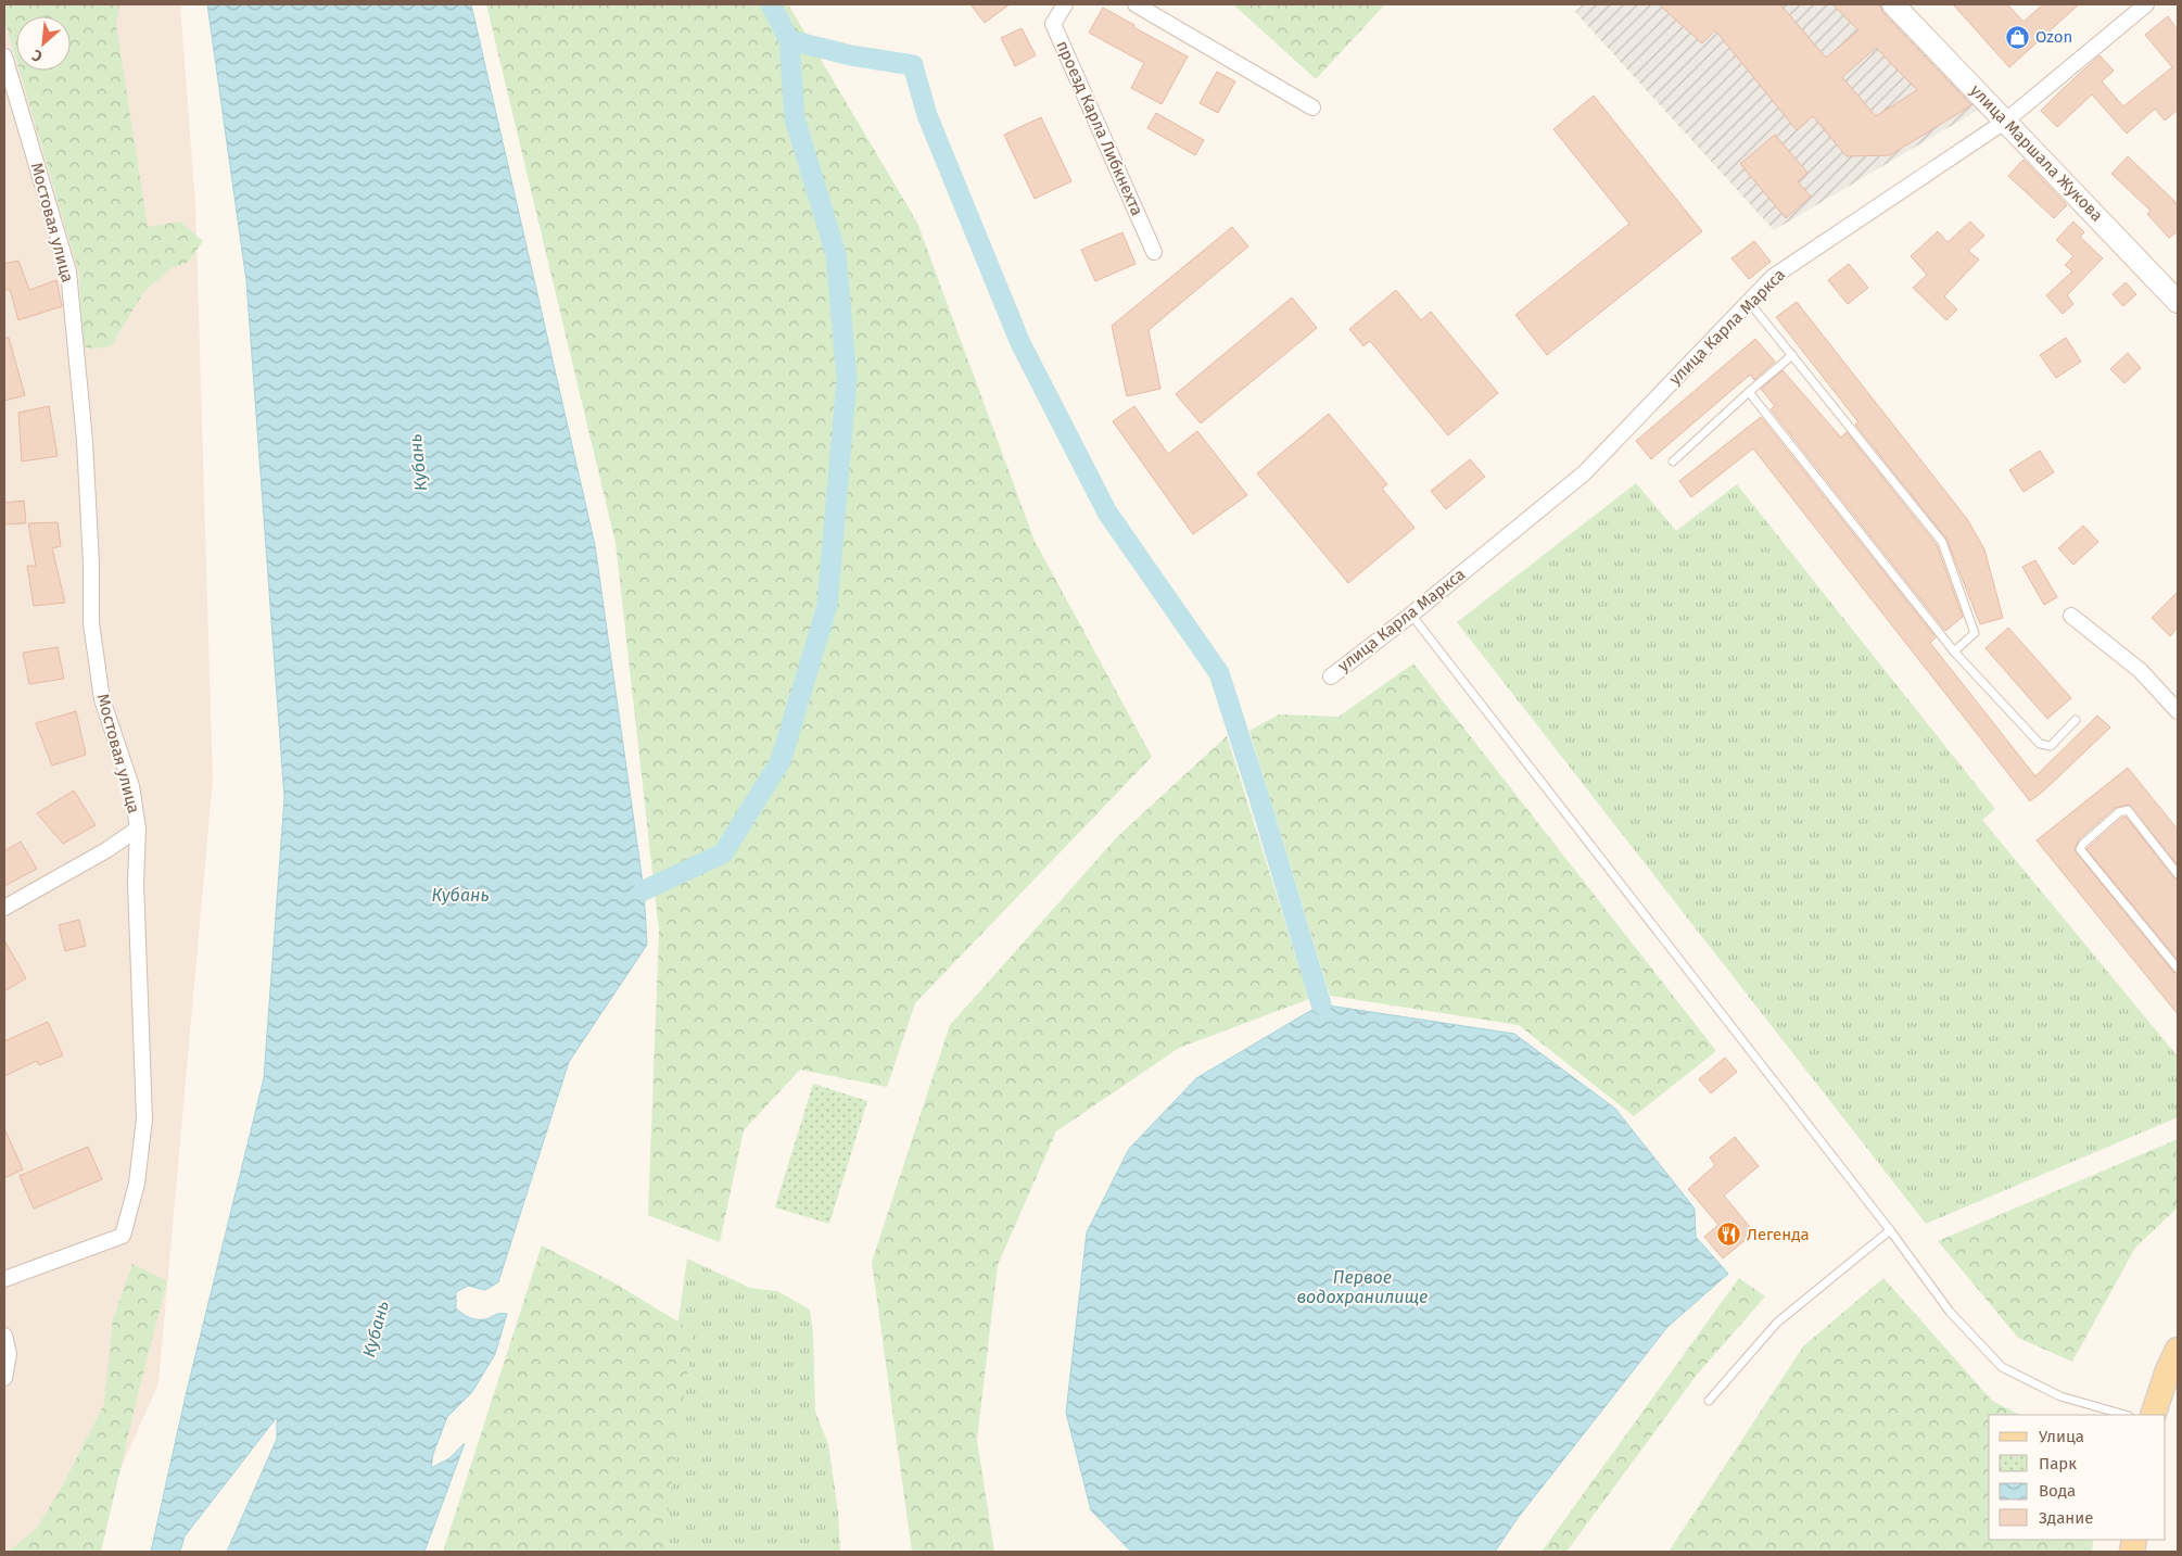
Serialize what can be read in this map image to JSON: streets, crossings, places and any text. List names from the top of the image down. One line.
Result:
{"streets":{"main road":["улица Маршала Жукова"],"street":["проезд Карла Либкнехта","Мостовая улица","улица Карла Маркса"]},"crossings":[["улица Маршала Жукова","улица Карла Маркса"]],"water":["Кубань","Первое водохранилище"],"places":{"shop":["Ozon"],"restaurant":["Легенда"]},"legend":["Улица","Парк","Вода","Здание"],"north":"bottom left"}
